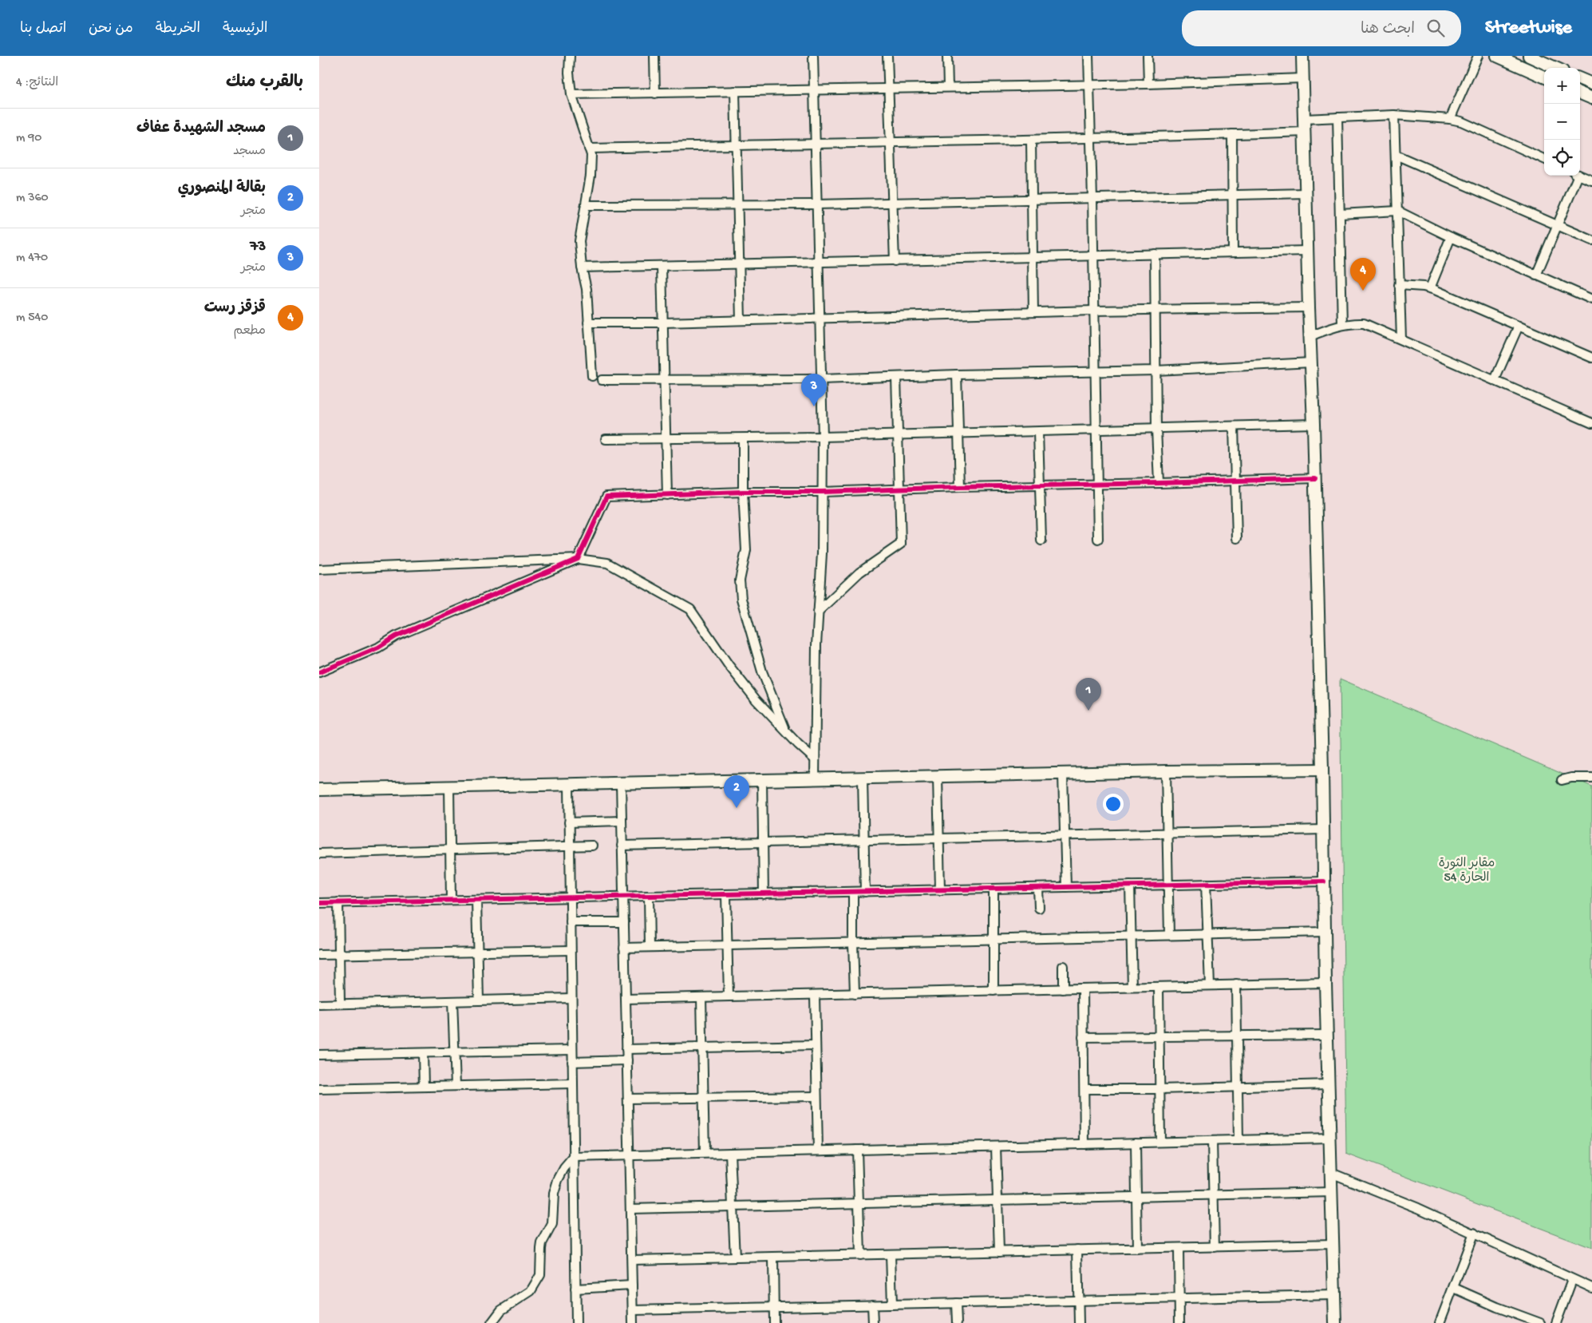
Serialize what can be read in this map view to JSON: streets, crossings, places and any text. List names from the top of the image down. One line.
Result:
{"parks":["مقابر الثورة الحارة 54"],"page":{"header":"Streetwise","search":"ابحث هنا","nav":["الرئيسية","الخريطة","من نحن","اتصل بنا"],"heading":["بالقرب منك","النتائج: 4"],"map_buttons":["+","−"],"list":[{"mark":"1","name":"مسجد الشهيدة عفاف","note":"مسجد","value":"90 m"},{"mark":"2","name":"بقالة المنصوري","note":"متجر","value":"360 m"},{"mark":"3","name":"73","note":"متجر","value":"470 m"},{"mark":"4","name":"قزقز رست","note":"مطعم","value":"540 m"}],"pins":["4","3","1","2"]}}
